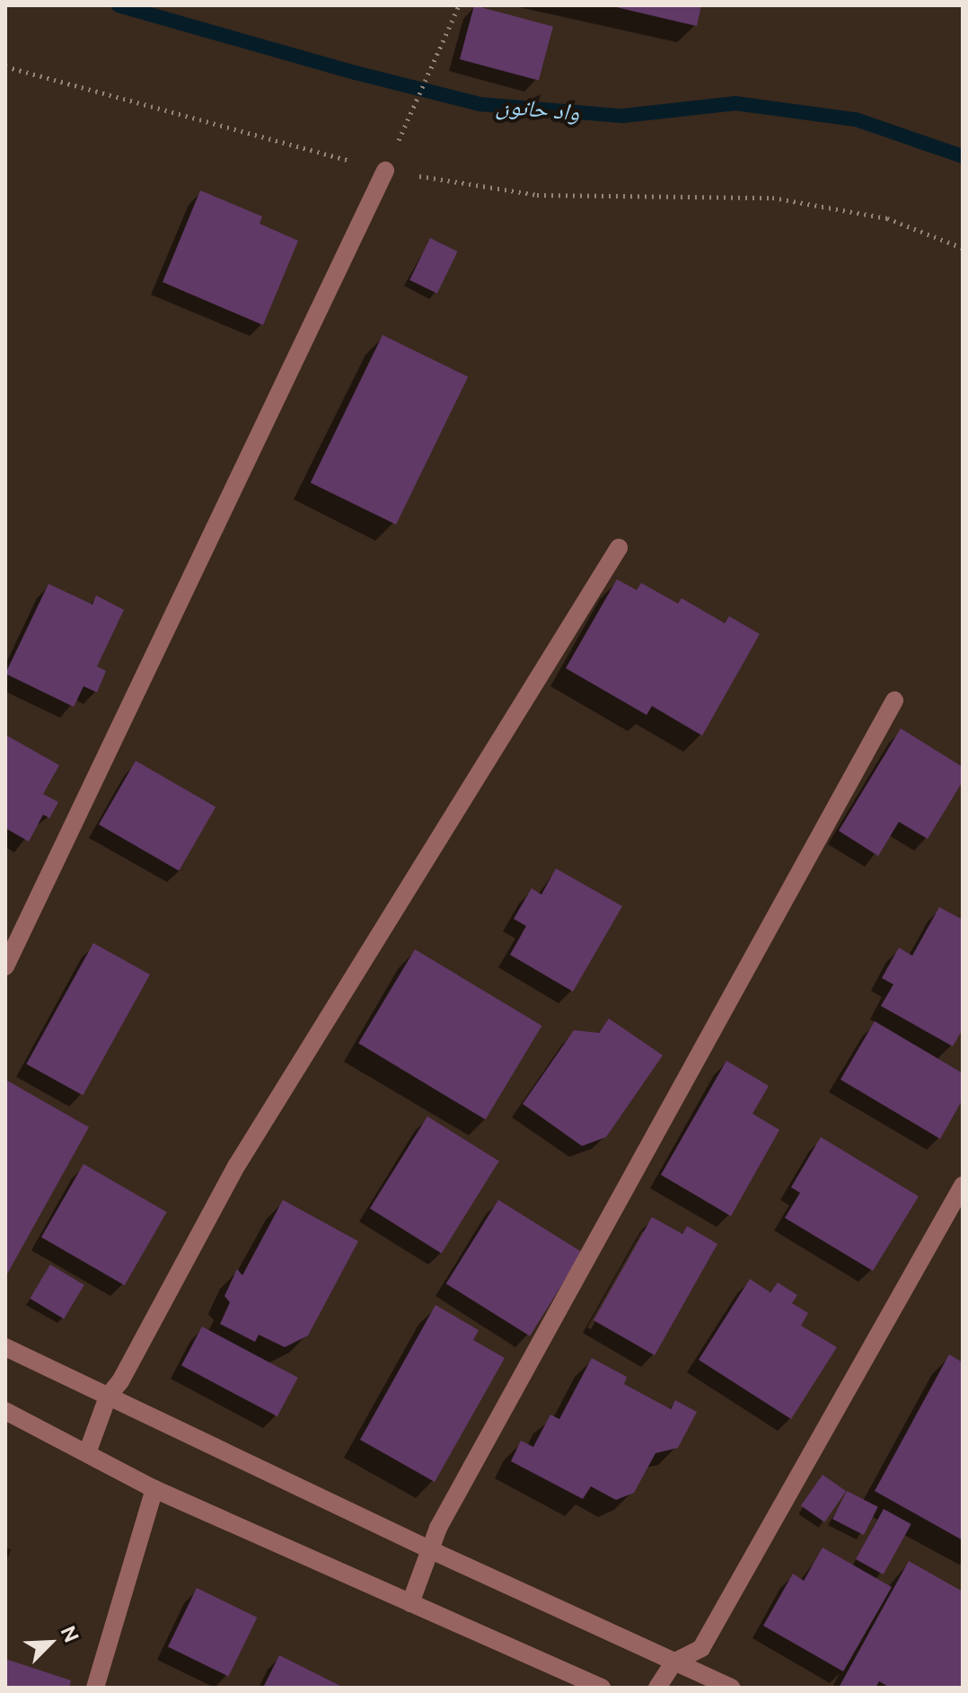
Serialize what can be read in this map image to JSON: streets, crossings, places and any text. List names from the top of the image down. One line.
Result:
{"water":["واد حانون"],"north":"top right"}
